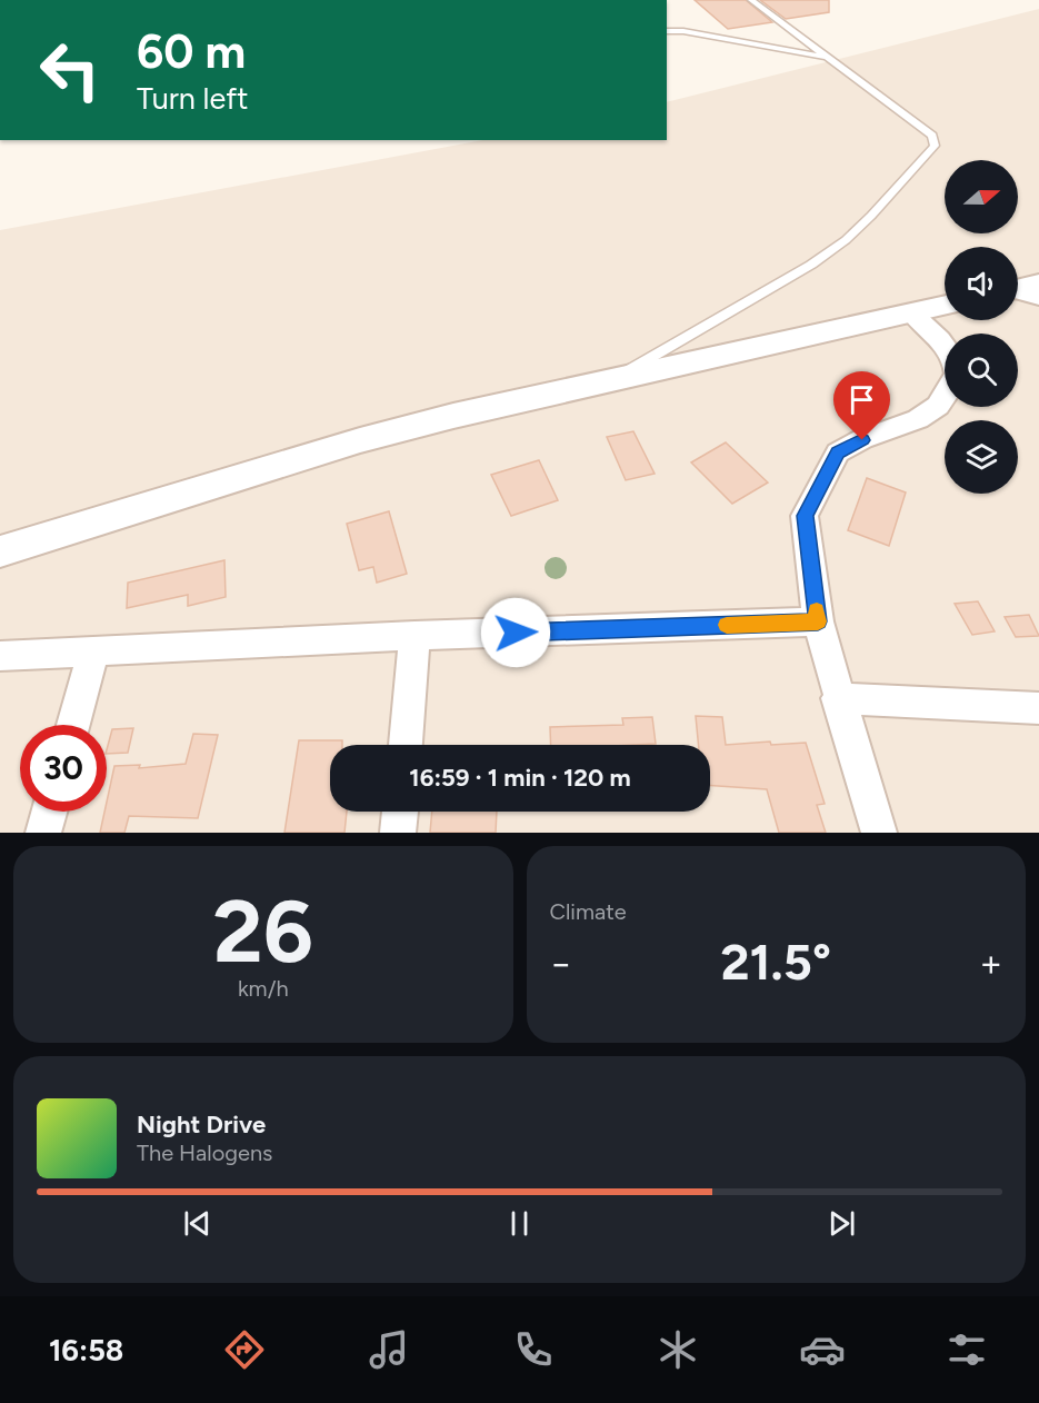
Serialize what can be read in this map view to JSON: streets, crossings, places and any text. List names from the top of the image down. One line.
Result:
{"north":"right","page":{"turn":["60 m","Turn left"],"limit":"30","trip":"16:59 · 1 min · 120 m","tile":[["26","km/h"],"Climate"],"heat":["−","21.5°","+"],"song":["Night Drive","The Halogens"],"tabs":"16:58"}}
